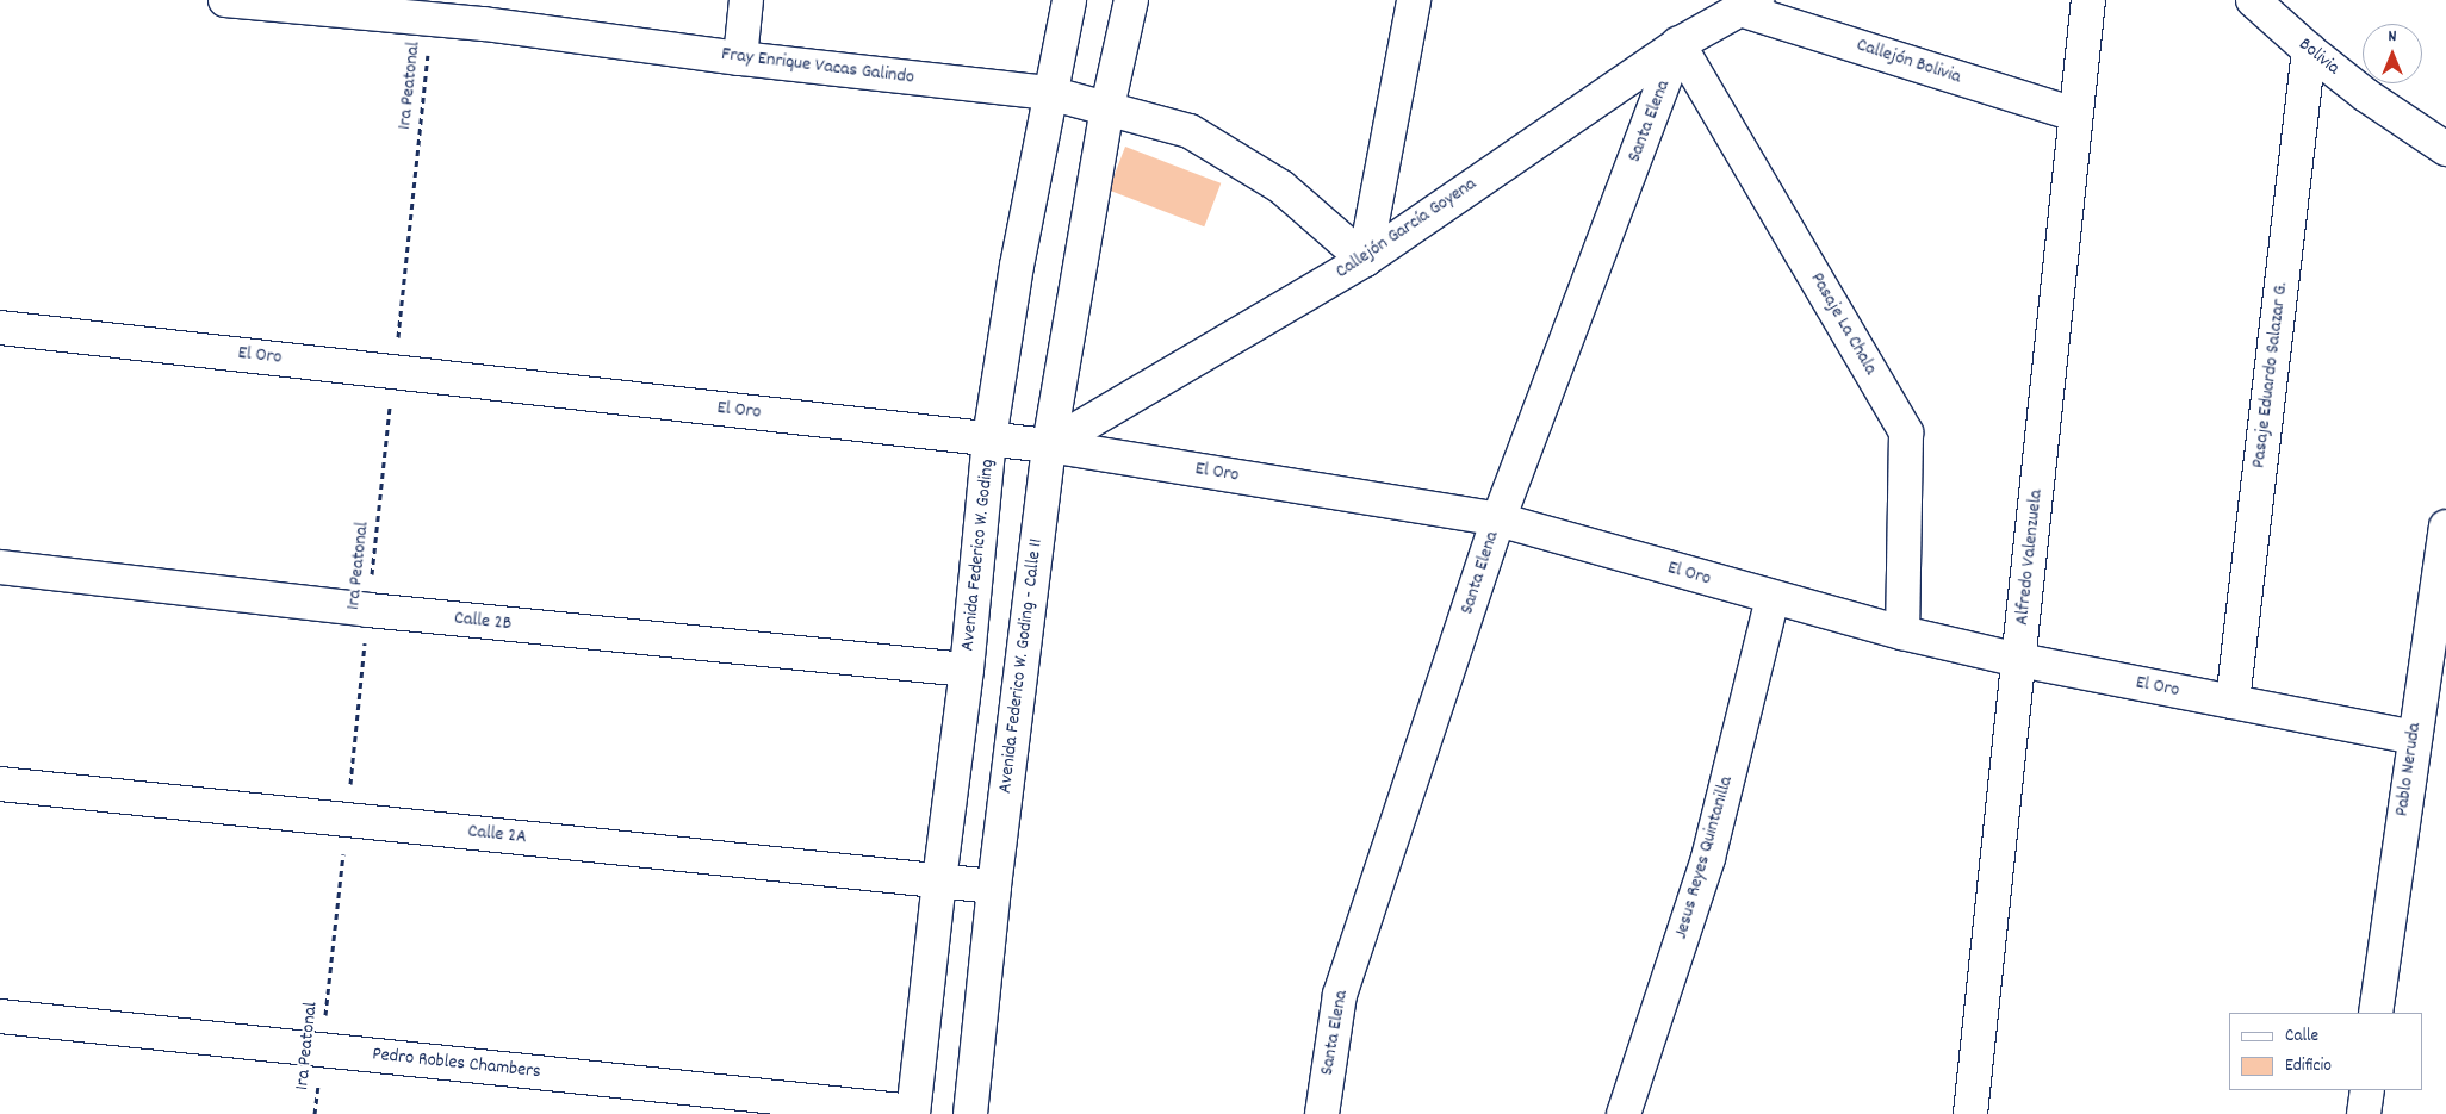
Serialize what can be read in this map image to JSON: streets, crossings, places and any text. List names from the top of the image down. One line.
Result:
{"streets":{"street":["Bolivia","Callejón Bolivia","Fray Enrique Vacas Galindo","Santa Elena","Callejón García Goyena","Pasaje La Chala","El Oro","Pasaje Eduardo Salazar G.","Avenida Federico W. Goding","Alfredo Valenzuela","Calle 2B","Avenida Federico W. Goding - Calle 11","Pablo Neruda","Calle 2A","Jesus Reyes Quintanilla","Pedro Robles Chambers"],"path":["1ra Peatonal"]},"crossings":[["Bolivia","Pasaje Eduardo Salazar G."],["Callejón Bolivia","Callejón García Goyena"],["Callejón Bolivia","Alfredo Valenzuela"],["Fray Enrique Vacas Galindo","1ra Peatonal"],["Fray Enrique Vacas Galindo","Callejón García Goyena"],["Fray Enrique Vacas Galindo","Avenida Federico W. Goding"],["1ra Peatonal","El Oro"],["1ra Peatonal","Calle 2B"],["1ra Peatonal","Calle 2A"],["1ra Peatonal","Pedro Robles Chambers"],["Santa Elena","Callejón García Goyena"],["Santa Elena","Pasaje La Chala"],["Santa Elena","El Oro"],["Callejón García Goyena","Pasaje La Chala"],["Callejón García Goyena","El Oro"],["Callejón García Goyena","Avenida Federico W. Goding - Calle 11"],["Pasaje La Chala","El Oro"],["El Oro","Pasaje Eduardo Salazar G."],["El Oro","Avenida Federico W. Goding"],["El Oro","Alfredo Valenzuela"],["El Oro","Avenida Federico W. Goding - Calle 11"],["El Oro","Pablo Neruda"],["El Oro","Jesus Reyes Quintanilla"],["Avenida Federico W. Goding","Calle 2B"],["Avenida Federico W. Goding","Calle 2A"],["Avenida Federico W. Goding","Pedro Robles Chambers"],["Avenida Federico W. Goding - Calle 11","Calle 2A"]],"legend":["Calle","Edificio"],"north":"top"}
